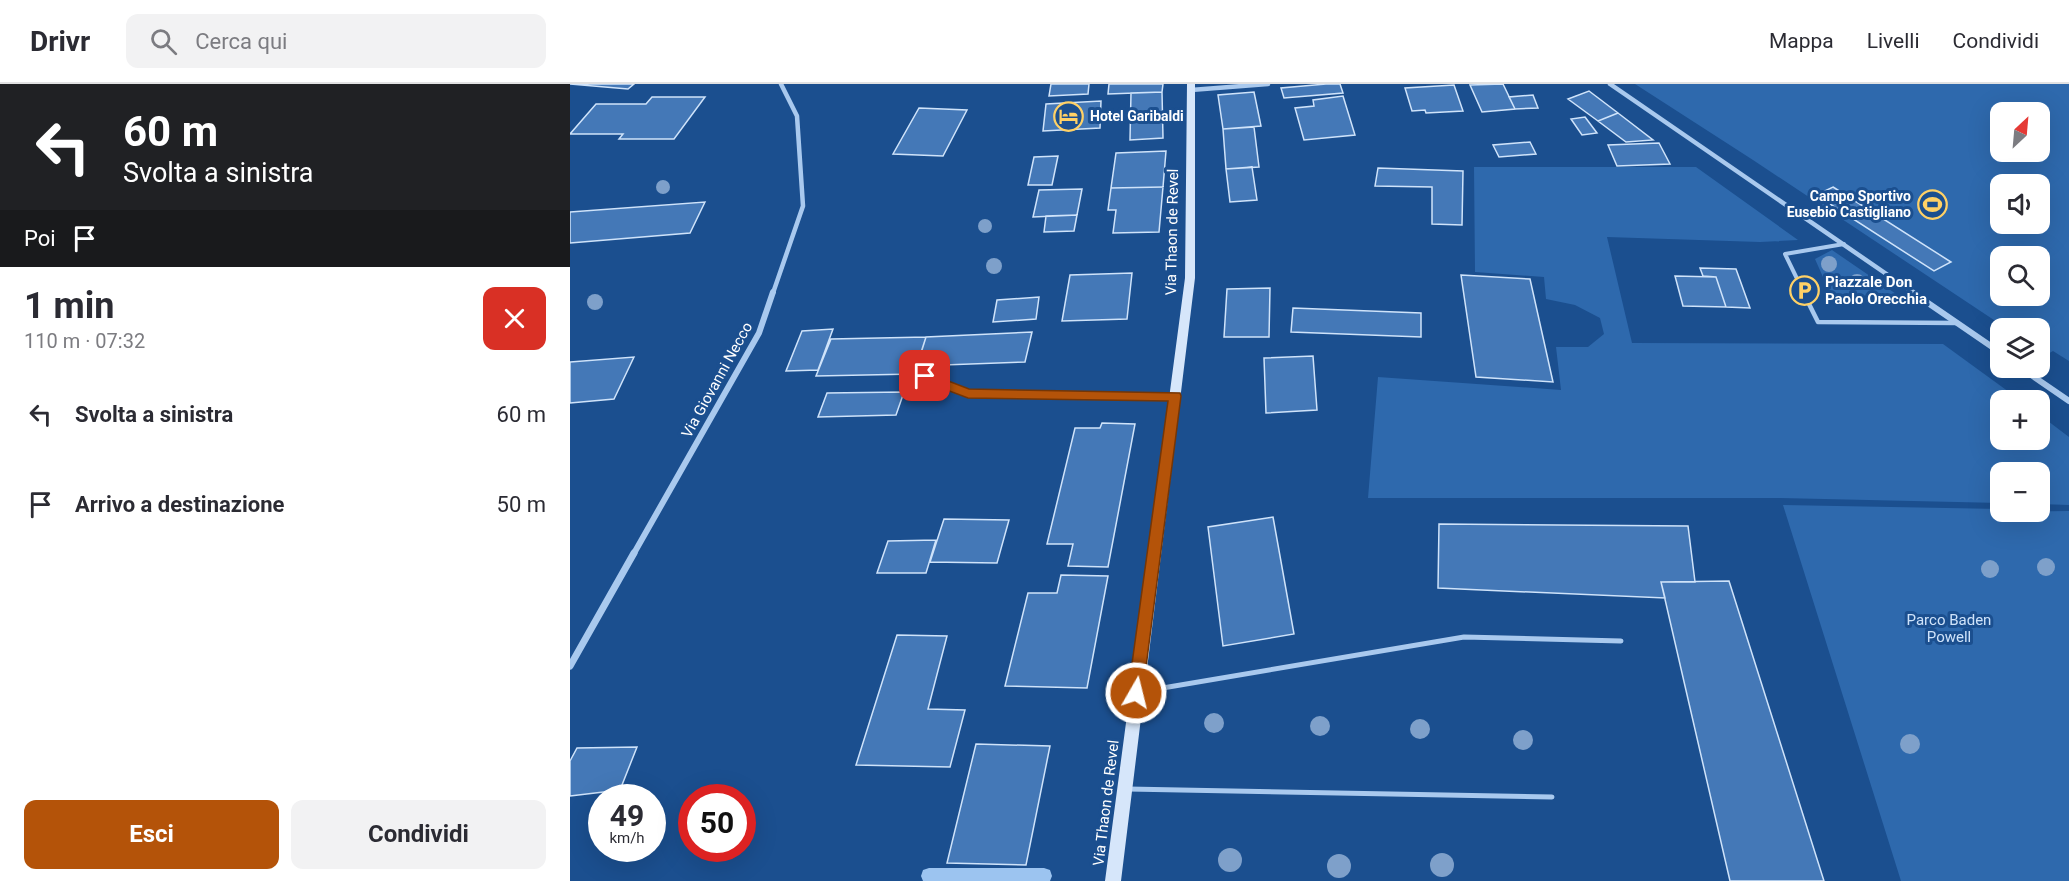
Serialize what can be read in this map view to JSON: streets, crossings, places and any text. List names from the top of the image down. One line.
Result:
{"streets":{"main road":["Via Thaon de Revel"],"street":["Via Giovanni Necco"]},"parks":["Parco Baden Powell"],"places":{"hotel":["Hotel Garibaldi"],"sports":["Campo Sportivo Eusebio Castigliano"],"parking":["Piazzale Don Paolo Orecchia"]},"north":"top right","page":{"header":"Drivr","search":"Cerca qui","nav":["Mappa","Livelli","Condividi"],"turn":["60 m","Svolta a sinistra"],"map_buttons":["+","−"],"then":"Poi","heading":["1 min","110 m · 07:32"],"list":[{"name":"Svolta a sinistra","value":"60 m"},{"name":"Arrivo a destinazione","value":"50 m"}],"speed":"49 km/h","limit":"50","buttons":["Esci","Condividi"]}}
